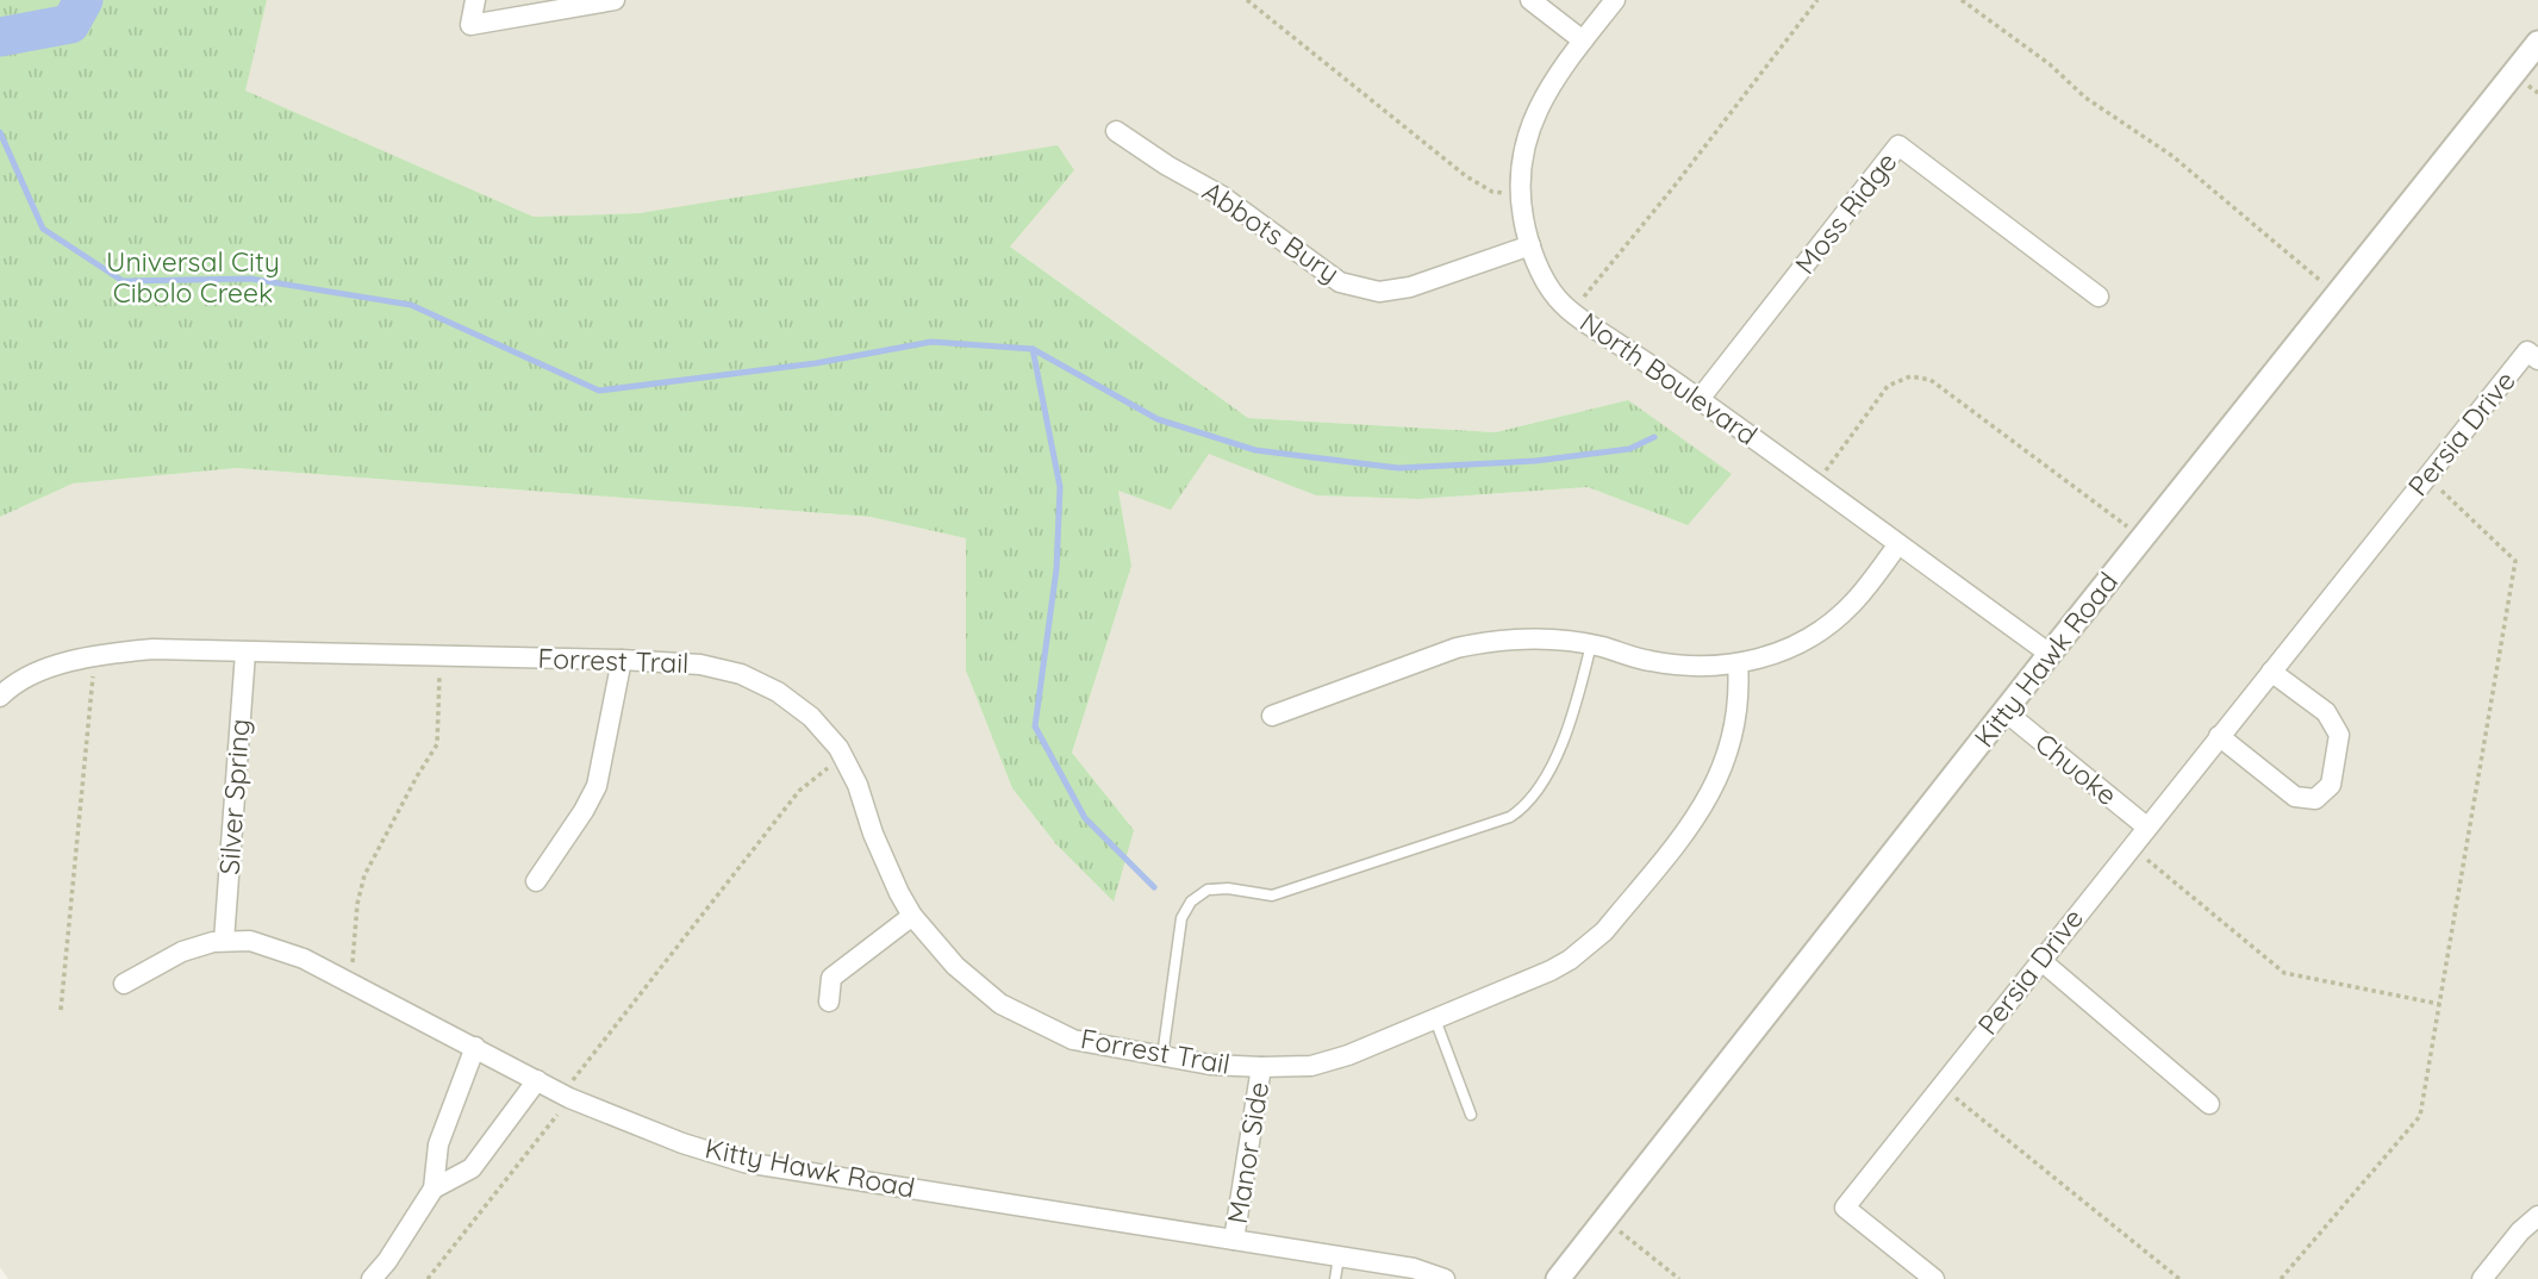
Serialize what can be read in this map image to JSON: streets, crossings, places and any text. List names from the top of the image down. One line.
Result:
{"streets":{"street":["Moss Ridge","Abbots Bury","North Boulevard","Persia Drive","Kitty Hawk Road","Forrest Trail","Chuoke","Silver Spring","Manor Side"]},"crossings":[["Moss Ridge","North Boulevard"],["Abbots Bury","North Boulevard"],["North Boulevard","Kitty Hawk Road"],["Persia Drive","Chuoke"],["Kitty Hawk Road","Chuoke"],["Kitty Hawk Road","Silver Spring"],["Kitty Hawk Road","Manor Side"],["Forrest Trail","Silver Spring"],["Forrest Trail","Manor Side"]],"parks":["Universal City Cibolo Creek"]}
